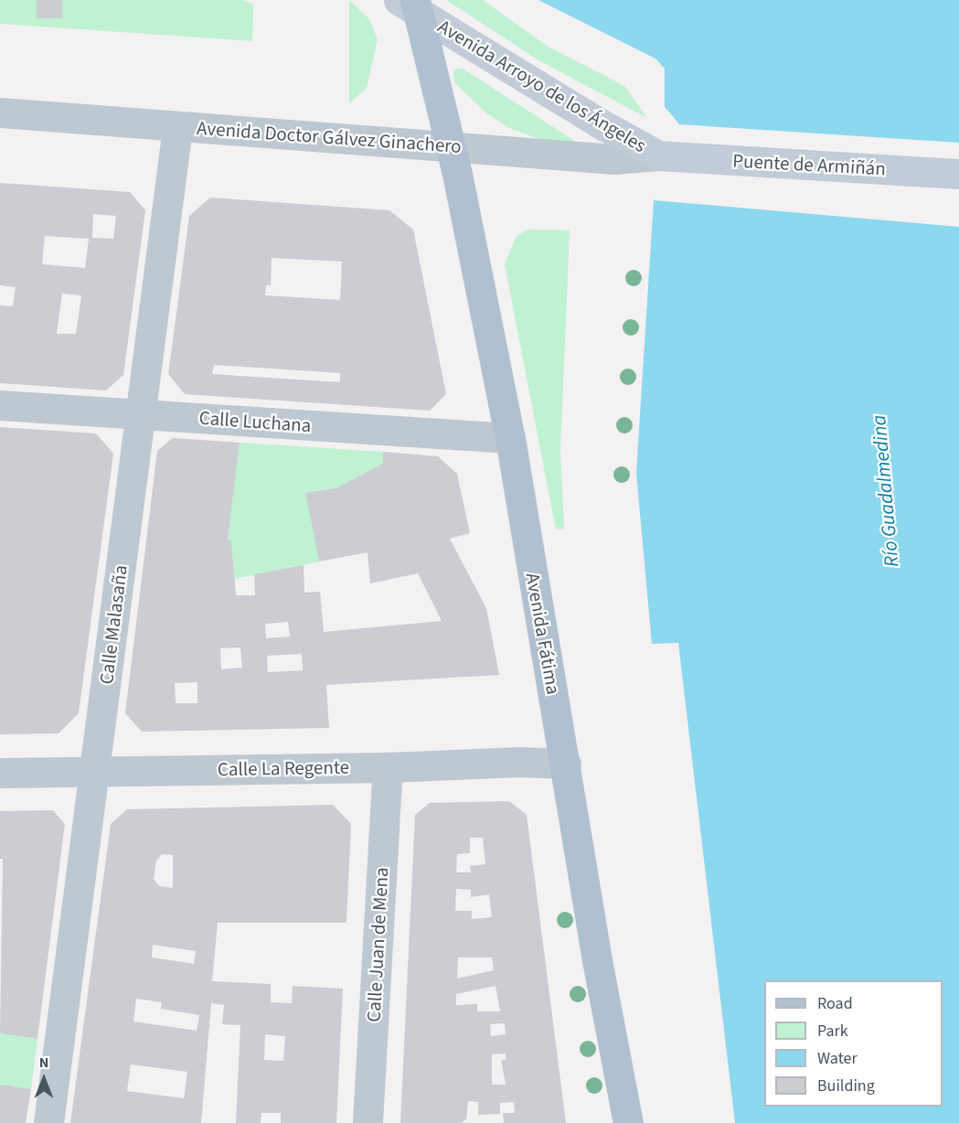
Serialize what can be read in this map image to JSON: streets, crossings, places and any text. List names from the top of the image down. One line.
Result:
{"streets":{"main road":["Avenida Arroyo de los Ángeles","Puente de Armiñán","Avenida Fátima"],"street":["Avenida Doctor Gálvez Ginachero","Calle Luchana","Calle Malasaña","Calle La Regente","Calle Juan de Mena"]},"crossings":[["Avenida Arroyo de los Ángeles","Avenida Doctor Gálvez Ginachero"],["Avenida Arroyo de los Ángeles","Puente de Armiñán"],["Avenida Arroyo de los Ángeles","Avenida Fátima"],["Avenida Doctor Gálvez Ginachero","Puente de Armiñán"],["Avenida Doctor Gálvez Ginachero","Calle Malasaña"],["Avenida Doctor Gálvez Ginachero","Avenida Fátima"],["Calle Luchana","Calle Malasaña"],["Calle Luchana","Avenida Fátima"],["Calle Malasaña","Calle La Regente"],["Avenida Fátima","Calle La Regente"],["Calle La Regente","Calle Juan de Mena"]],"water":["Río Guadalmedina"],"legend":["Road","Park","Water","Building"],"north":"top"}
